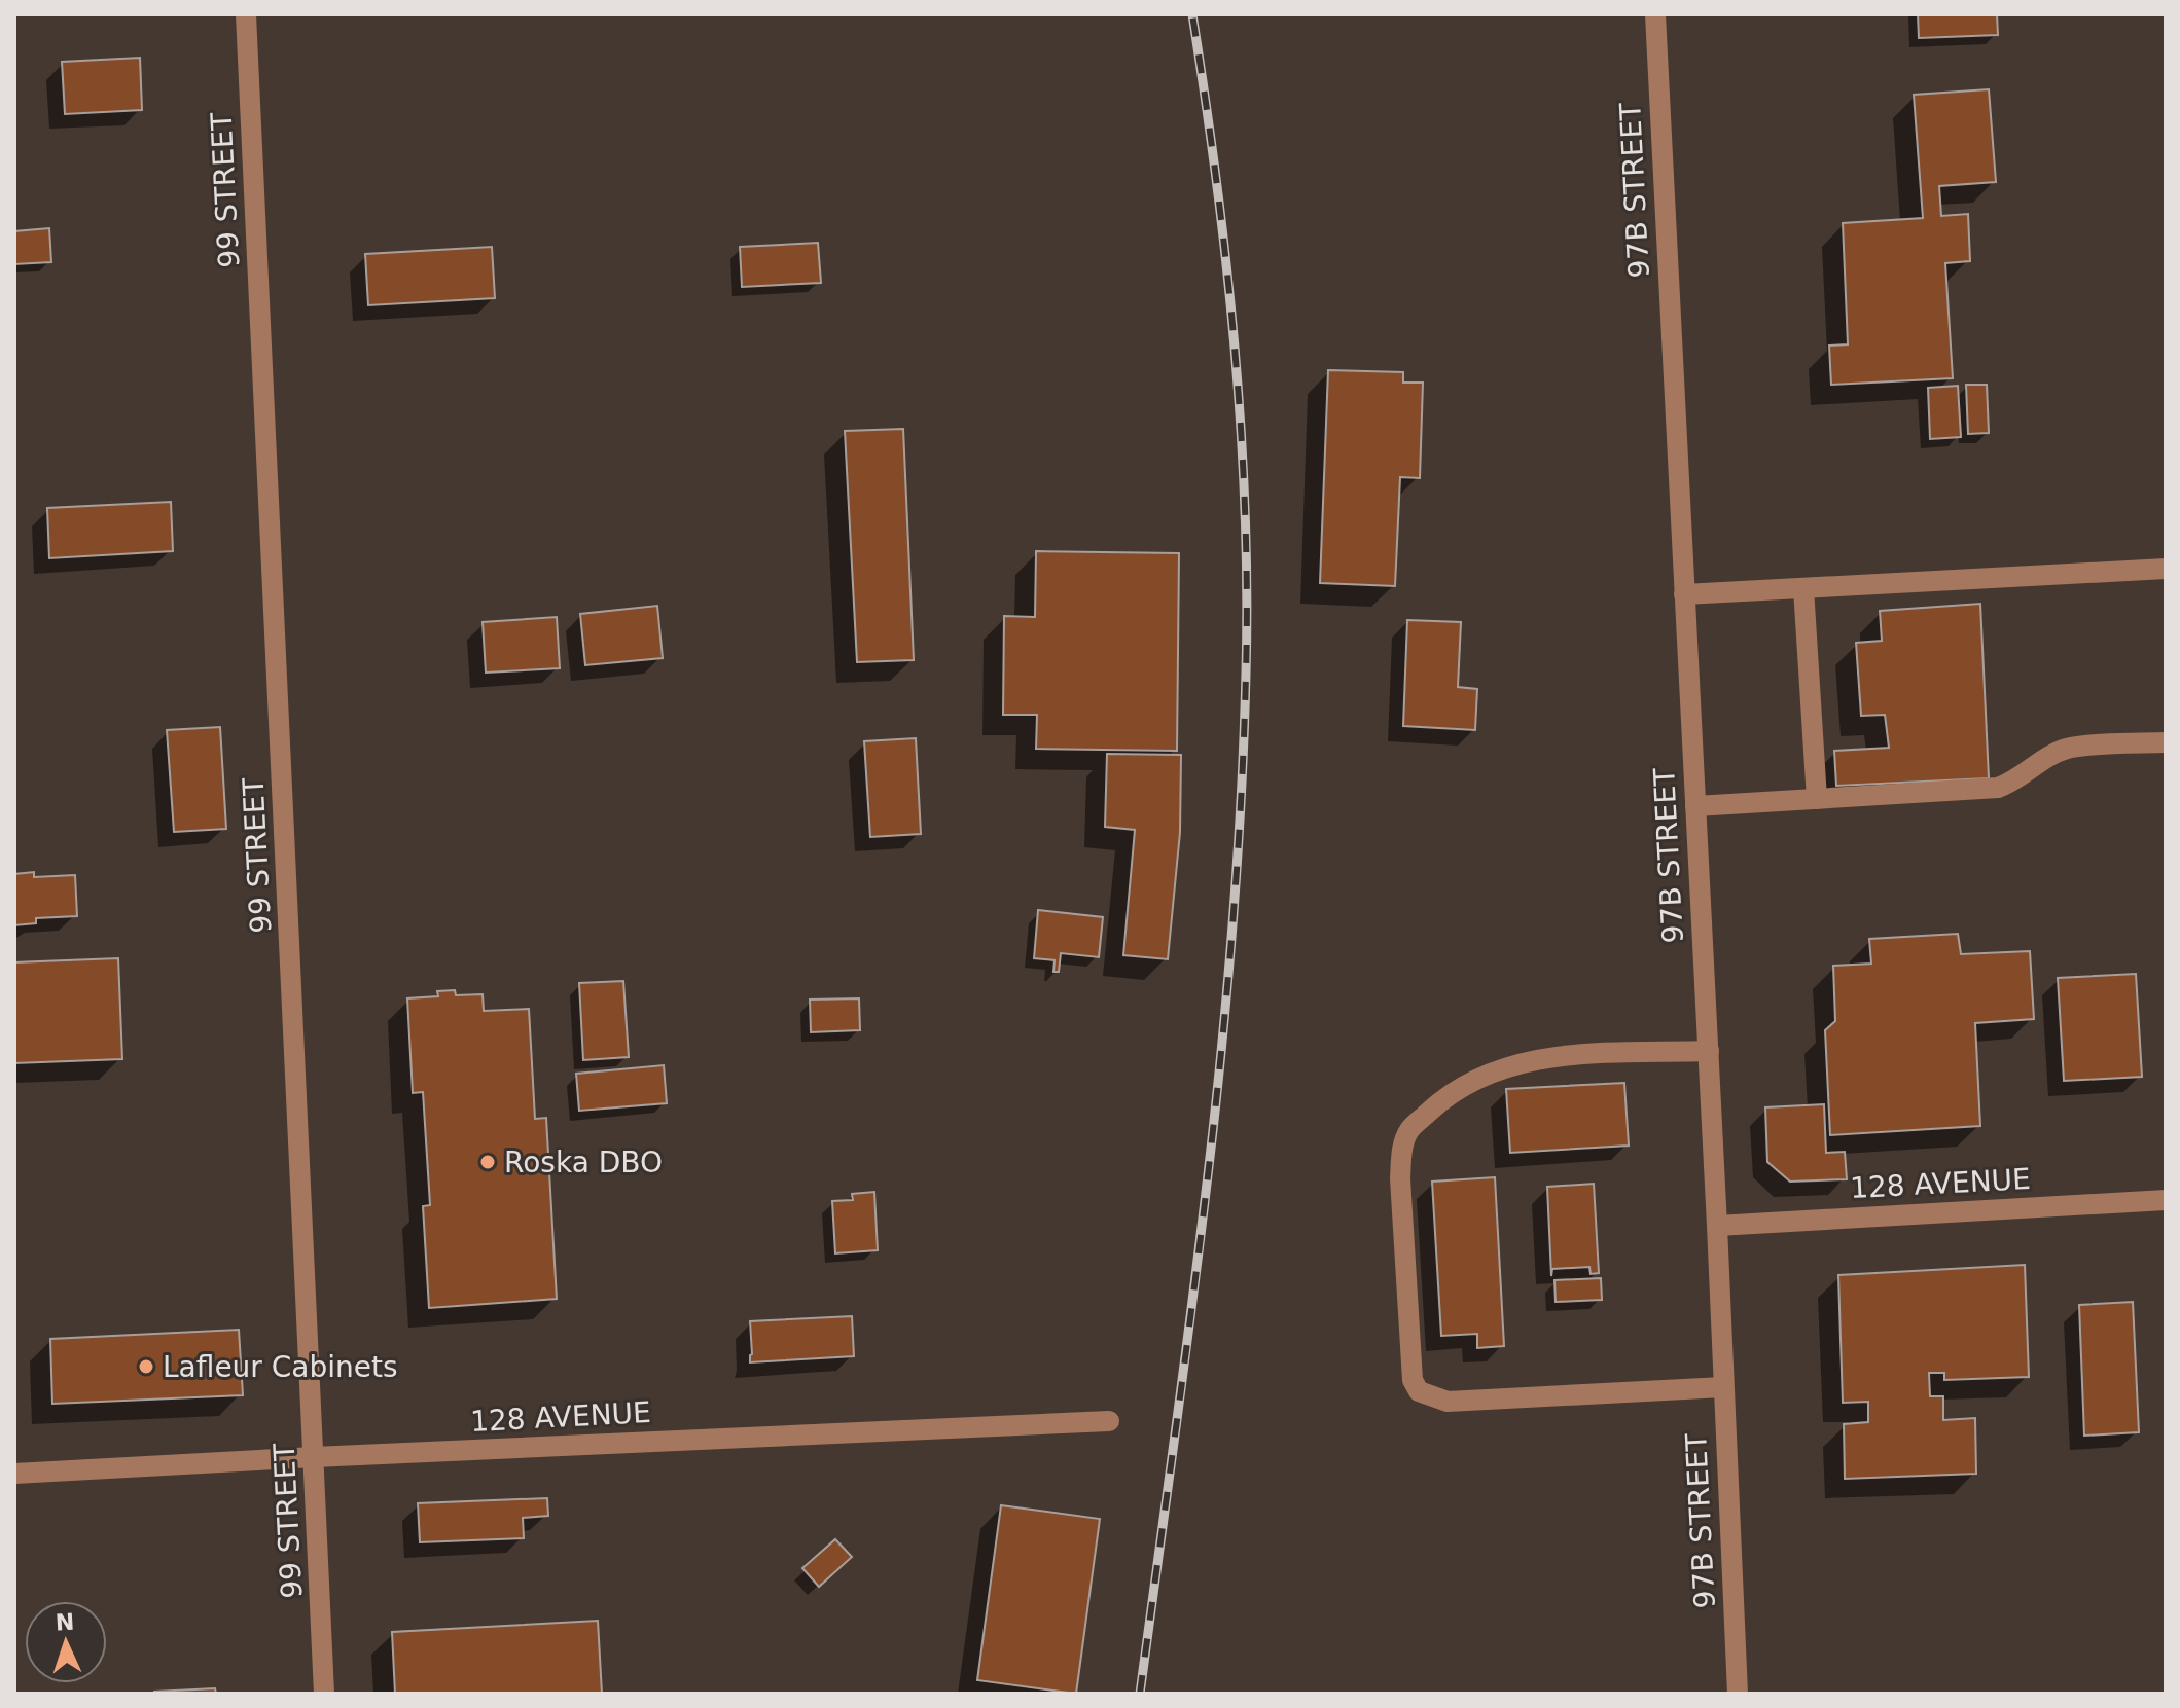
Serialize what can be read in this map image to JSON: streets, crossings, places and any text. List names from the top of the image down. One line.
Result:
{"streets":{"street":["99 STREET","97B STREET","128 AVENUE"]},"crossings":[["99 STREET","128 AVENUE"],["97B STREET","128 AVENUE"]],"places":["Roska DBO","Lafleur Cabinets"],"north":"top"}
